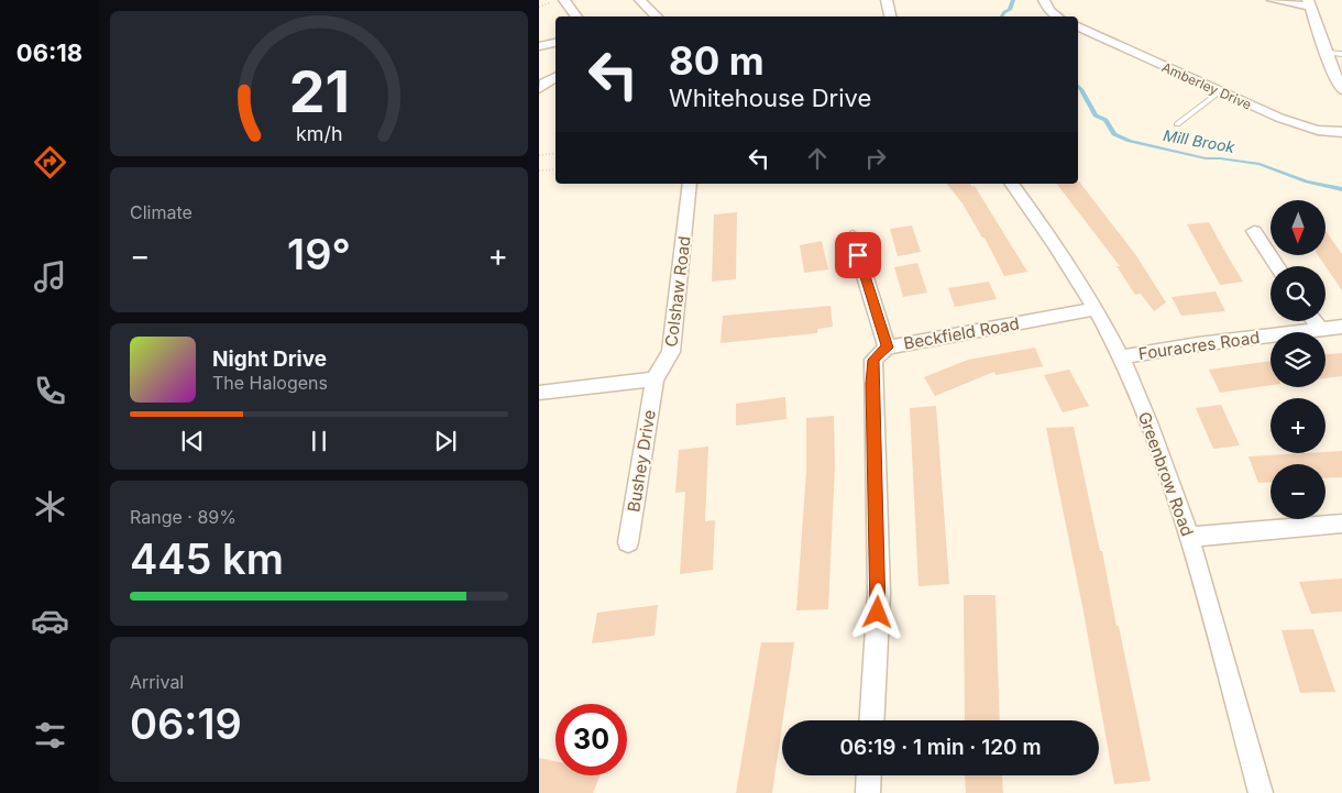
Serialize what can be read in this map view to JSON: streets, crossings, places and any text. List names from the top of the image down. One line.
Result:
{"streets":{"street":["Amberley Drive","Colshaw Road","Beckfield Road","Fouracres Road","Bushey Drive","Greenbrow Road"]},"crossings":[["Colshaw Road","Bushey Drive"],["Beckfield Road","Greenbrow Road"],["Fouracres Road","Greenbrow Road"]],"water":["Mill Brook"],"north":"bottom","page":{"tabs":"06:18","turn":["80 m","Whitehouse Drive"],"tile":["Climate",["Range · 89%","445 km"],["Arrival","06:19"]],"map_buttons":["+","−"],"heat":["−","19°","+"],"song":["Night Drive","The Halogens"],"limit":"30","trip":"06:19 · 1 min · 120 m","gauge":["21","km/h"]}}
